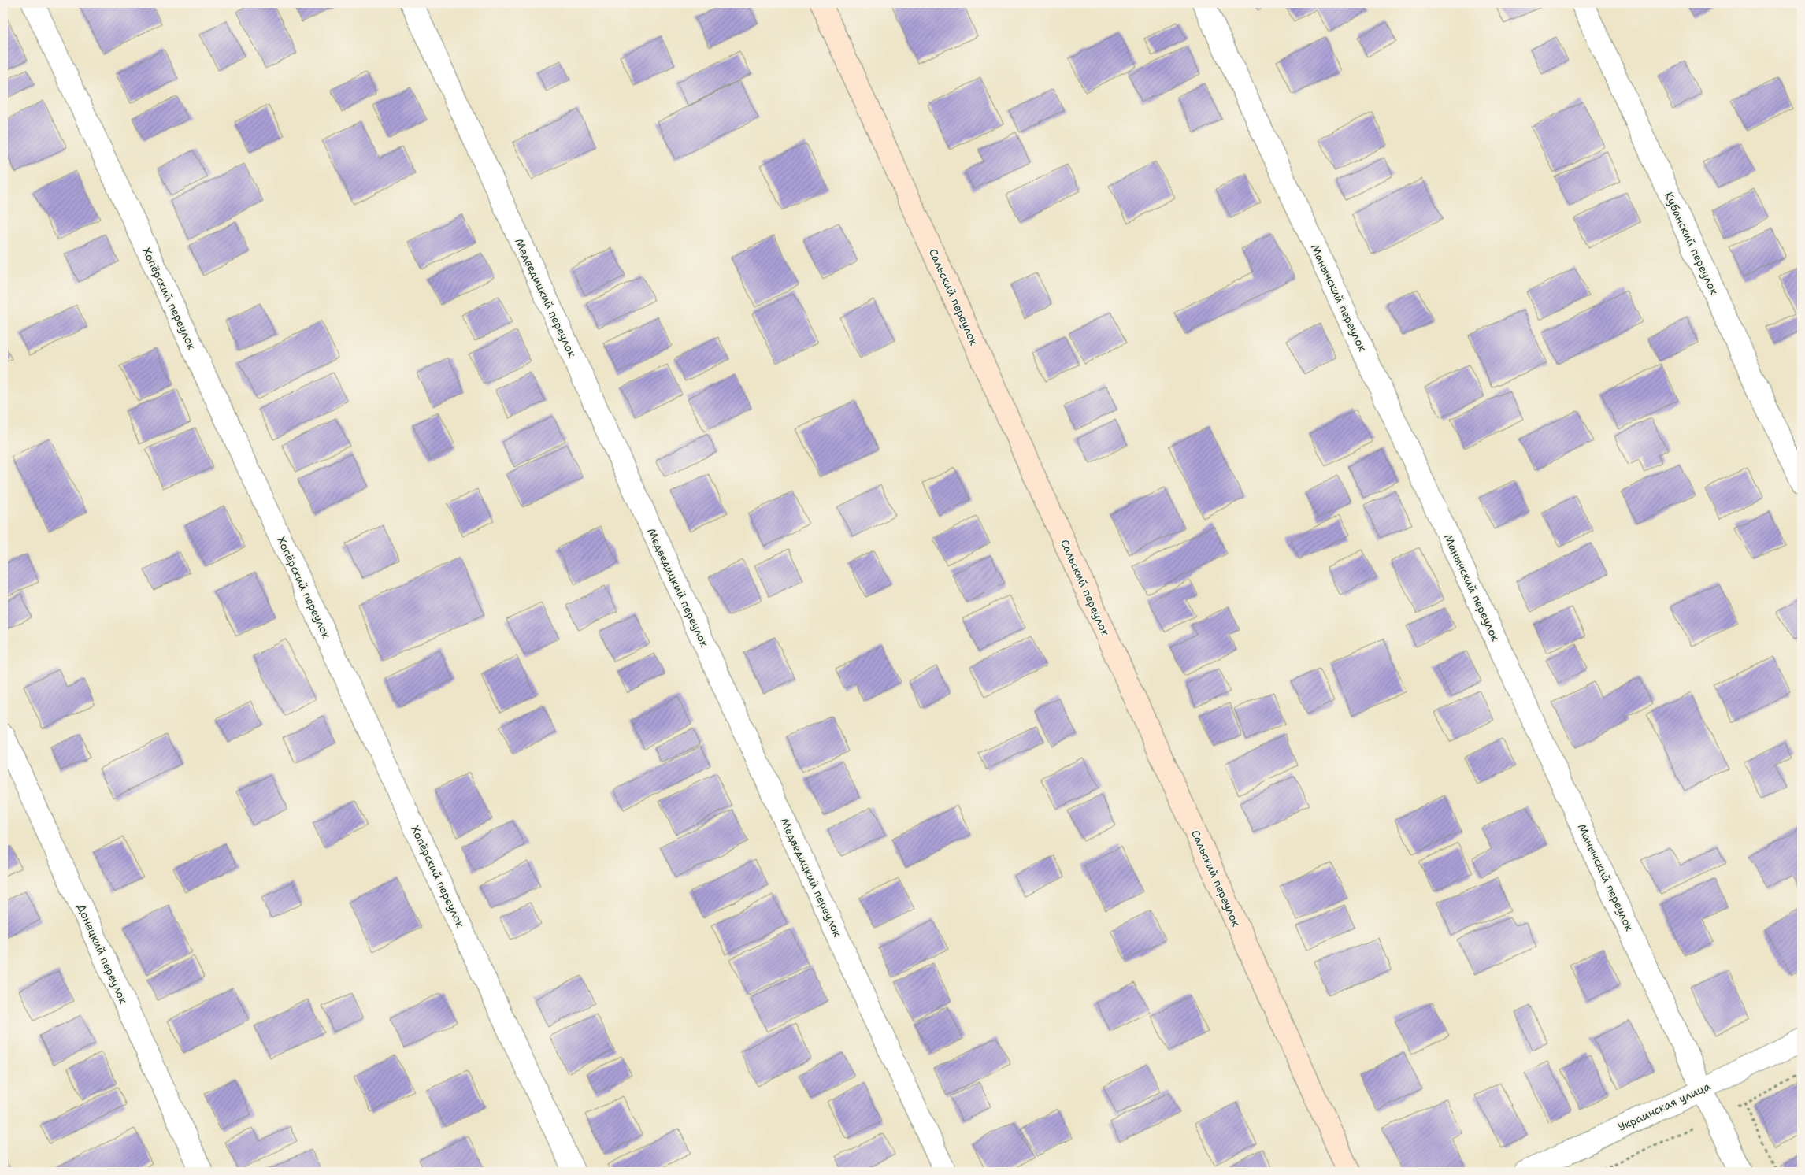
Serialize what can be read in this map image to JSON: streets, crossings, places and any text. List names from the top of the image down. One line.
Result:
{"streets":{"main road":["Сальский переулок"],"street":["Кубанский переулок","Медведицкий переулок","Манычский переулок","Хопёрский переулок","Донецкий переулок","Украинская улица"]},"crossings":[["Манычский переулок","Украинская улица"]]}
